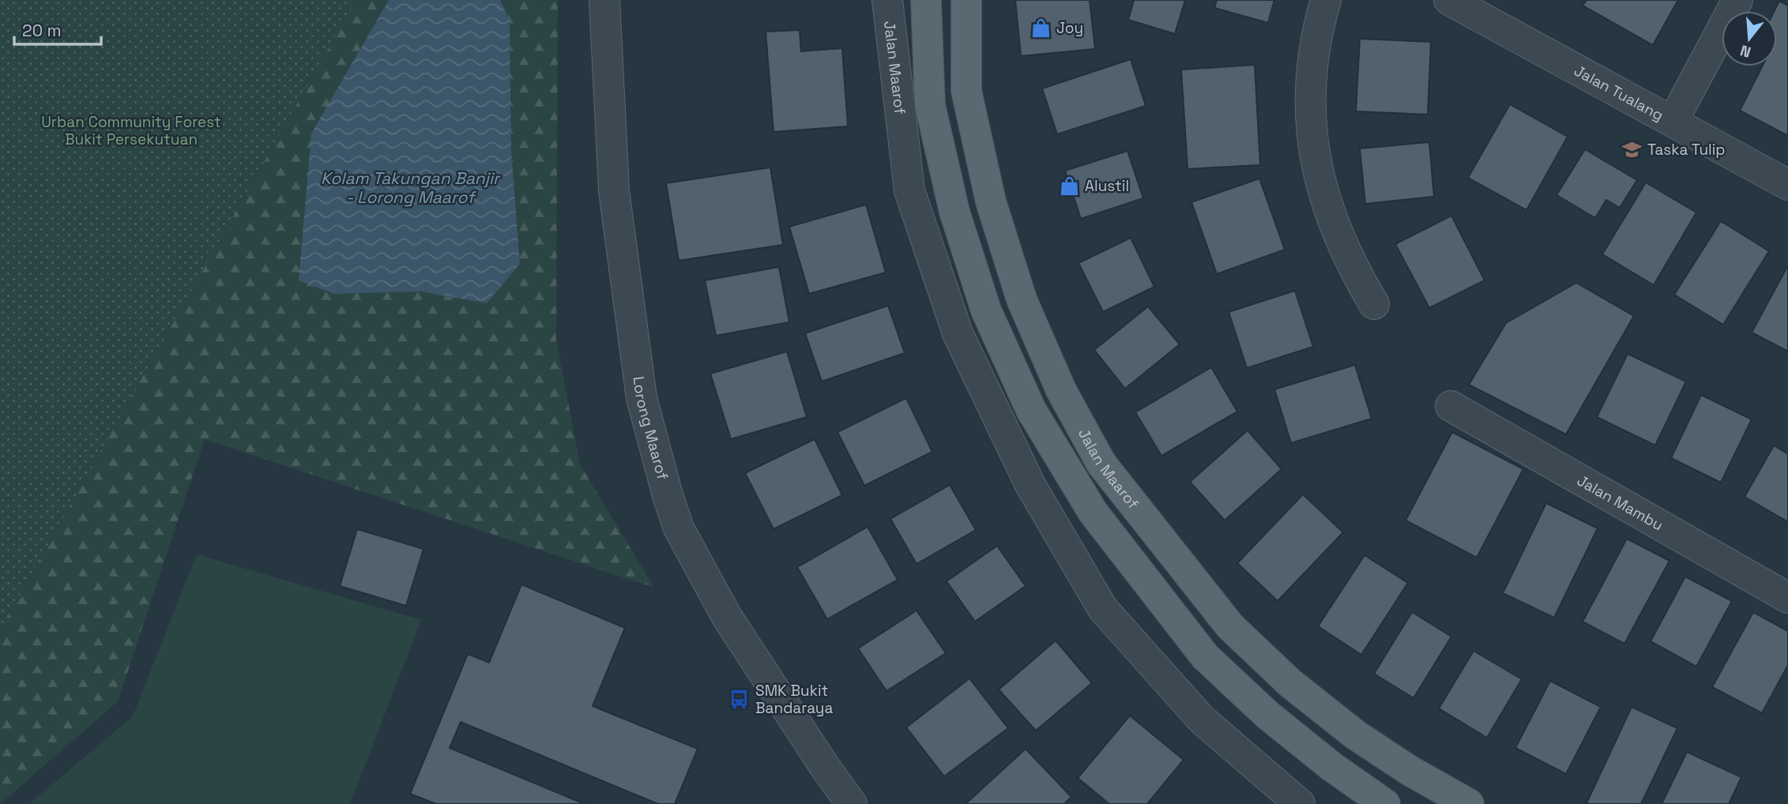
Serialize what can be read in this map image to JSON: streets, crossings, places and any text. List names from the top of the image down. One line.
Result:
{"streets":{"main road":["Jalan Maarof"],"street":["Jalan Tualang","Lorong Maarof","Jalan Mambu"]},"water":["Kolam Takungan Banjir - Lorong Maarof"],"parks":["Urban Community Forest Bukit Persekutuan"],"places":{"shop":["Joy","Alustil"],"school or university":["Taska Tulip"],"bus stop":["SMK Bukit Bandaraya"]},"scale_bar":"20 m","north":"bottom"}
